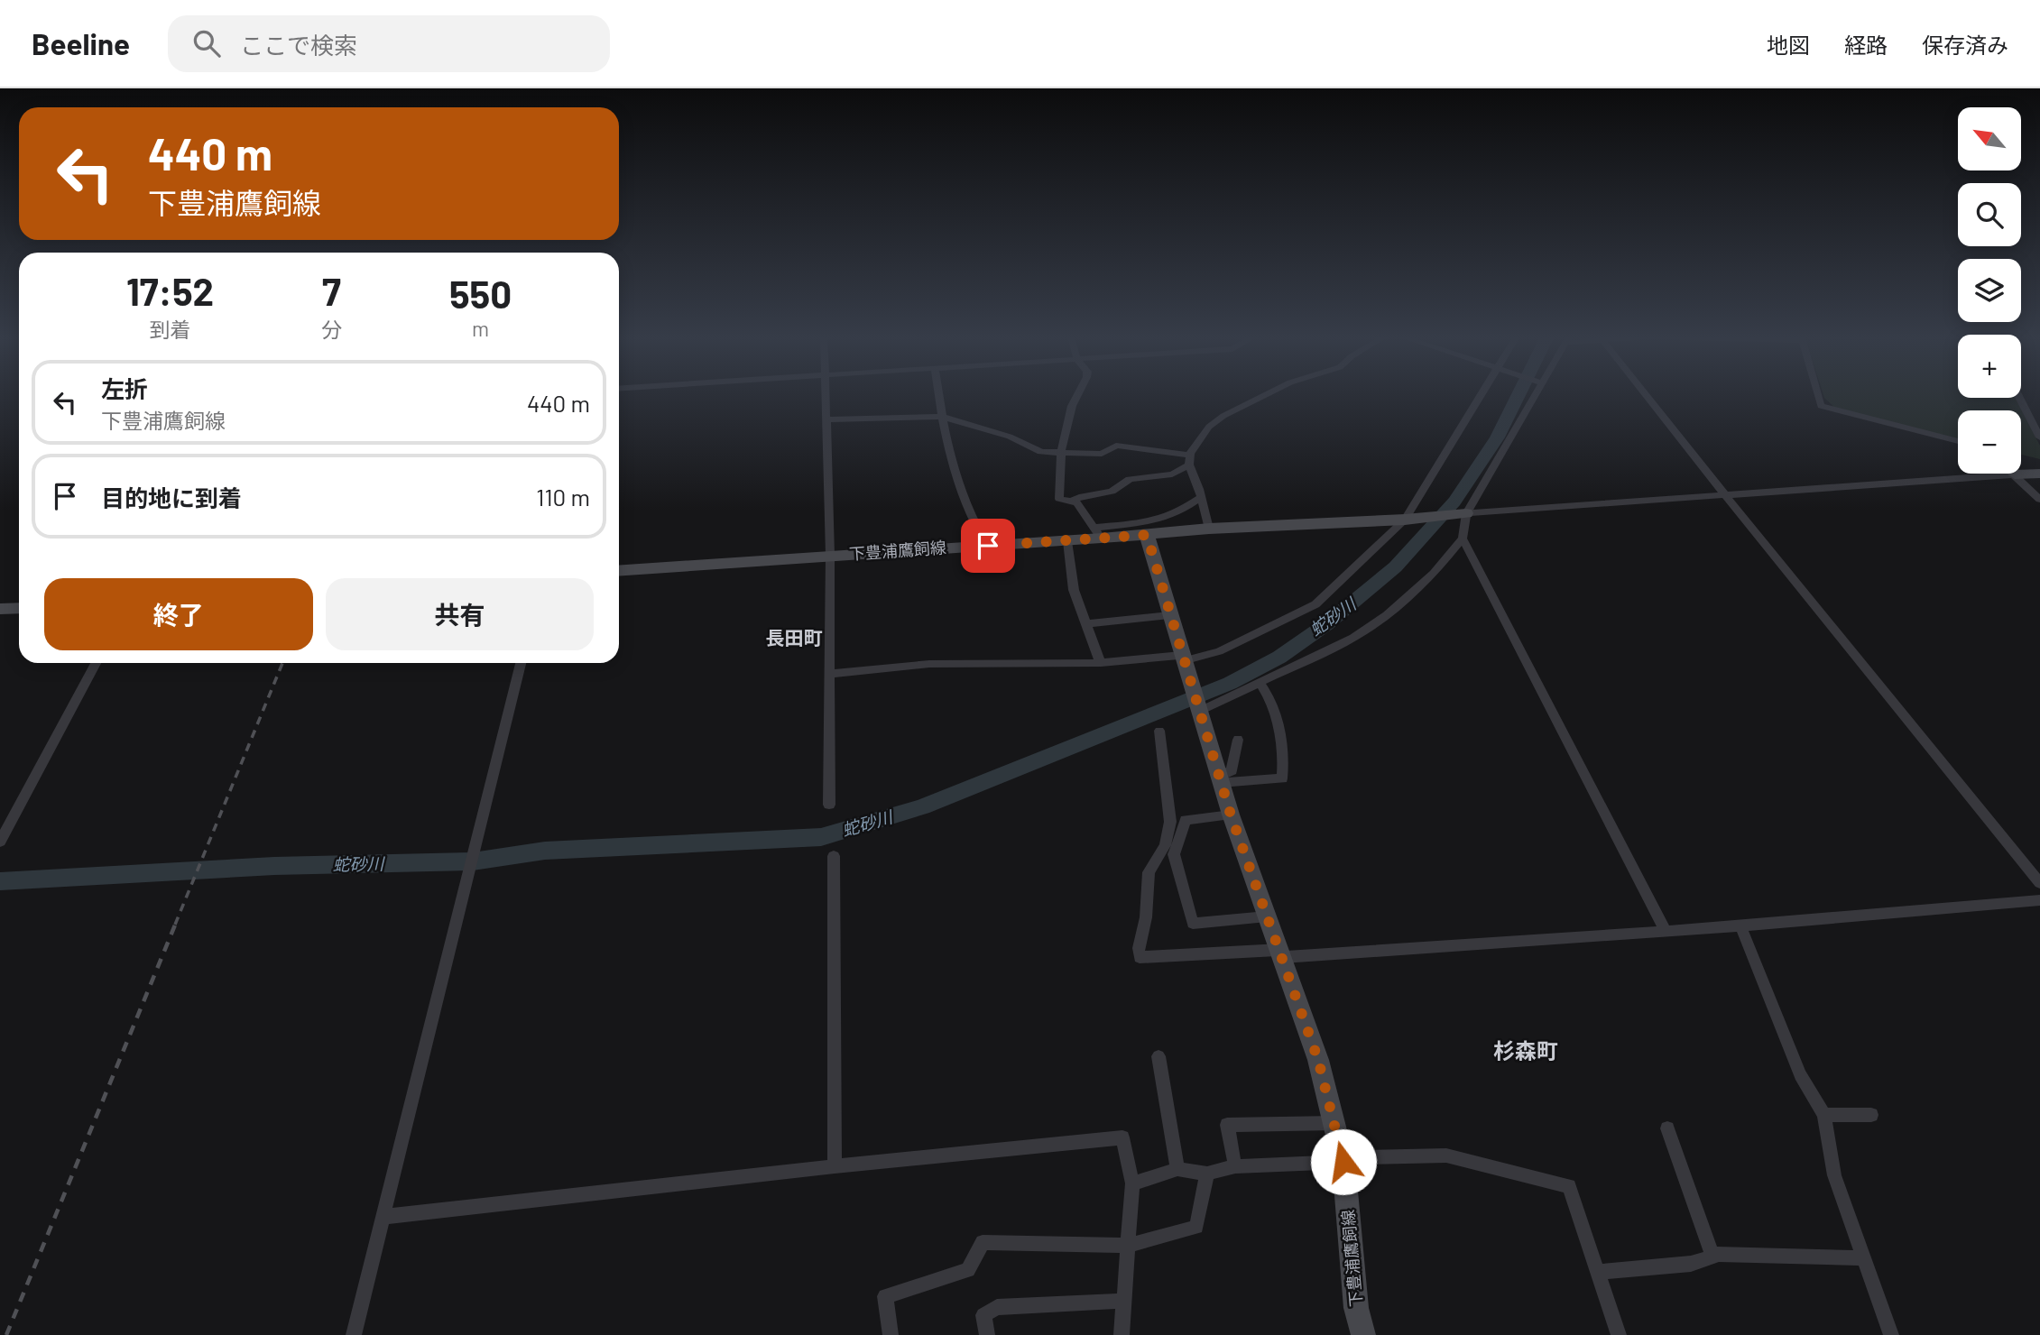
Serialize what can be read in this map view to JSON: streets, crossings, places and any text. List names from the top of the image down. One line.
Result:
{"streets":{"main road":["下豊浦鷹飼線"]},"districts":["長田町","杉森町"],"water":["蛇砂川"],"north":"top left","page":{"header":"Beeline","search":"ここで検索","nav":["地図","経路","保存済み"],"map_buttons":["+","−"],"turn":["440 m","下豊浦鷹飼線"],"eta":["17:52","到着","7","分","550","m"],"list":[{"name":"左折","note":"下豊浦鷹飼線","value":"440 m"},{"name":"目的地に到着","value":"110 m"}],"buttons":["終了","共有"]}}
